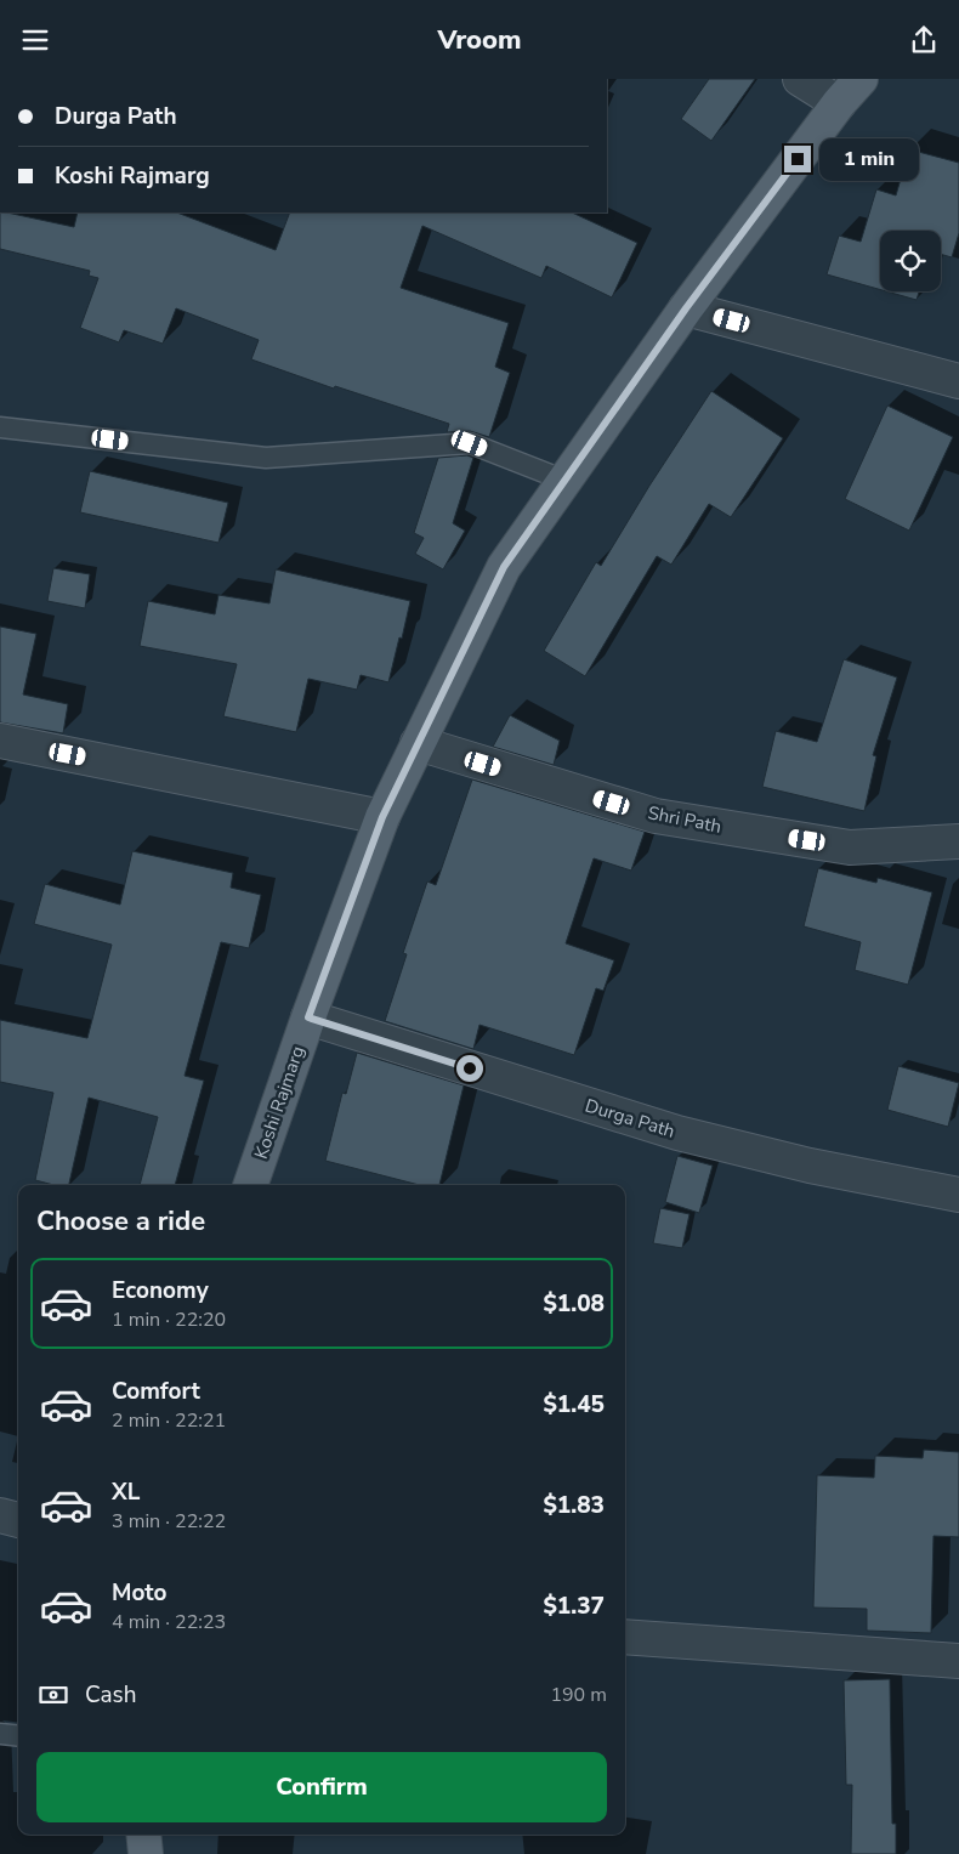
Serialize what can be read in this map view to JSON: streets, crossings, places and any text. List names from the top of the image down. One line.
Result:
{"streets":{"main road":["Koshi Rajmarg"],"street":["Shri Path","Durga Path"]},"crossings":[["Shri Path","Koshi Rajmarg"],["Koshi Rajmarg","Durga Path"]],"page":{"header":"Vroom","banner":["Durga Path","Koshi Rajmarg"],"bubble":"1 min","heading":"Choose a ride","list":[{"name":"Economy","note":"1 min · 22:20","value":"$1.08"},{"name":"Comfort","note":"2 min · 22:21","value":"$1.45"},{"name":"XL","note":"3 min · 22:22","value":"$1.83"},{"name":"Moto","note":"4 min · 22:23","value":"$1.37"}],"pay":["Cash","190 m"],"buttons":"Confirm"}}
